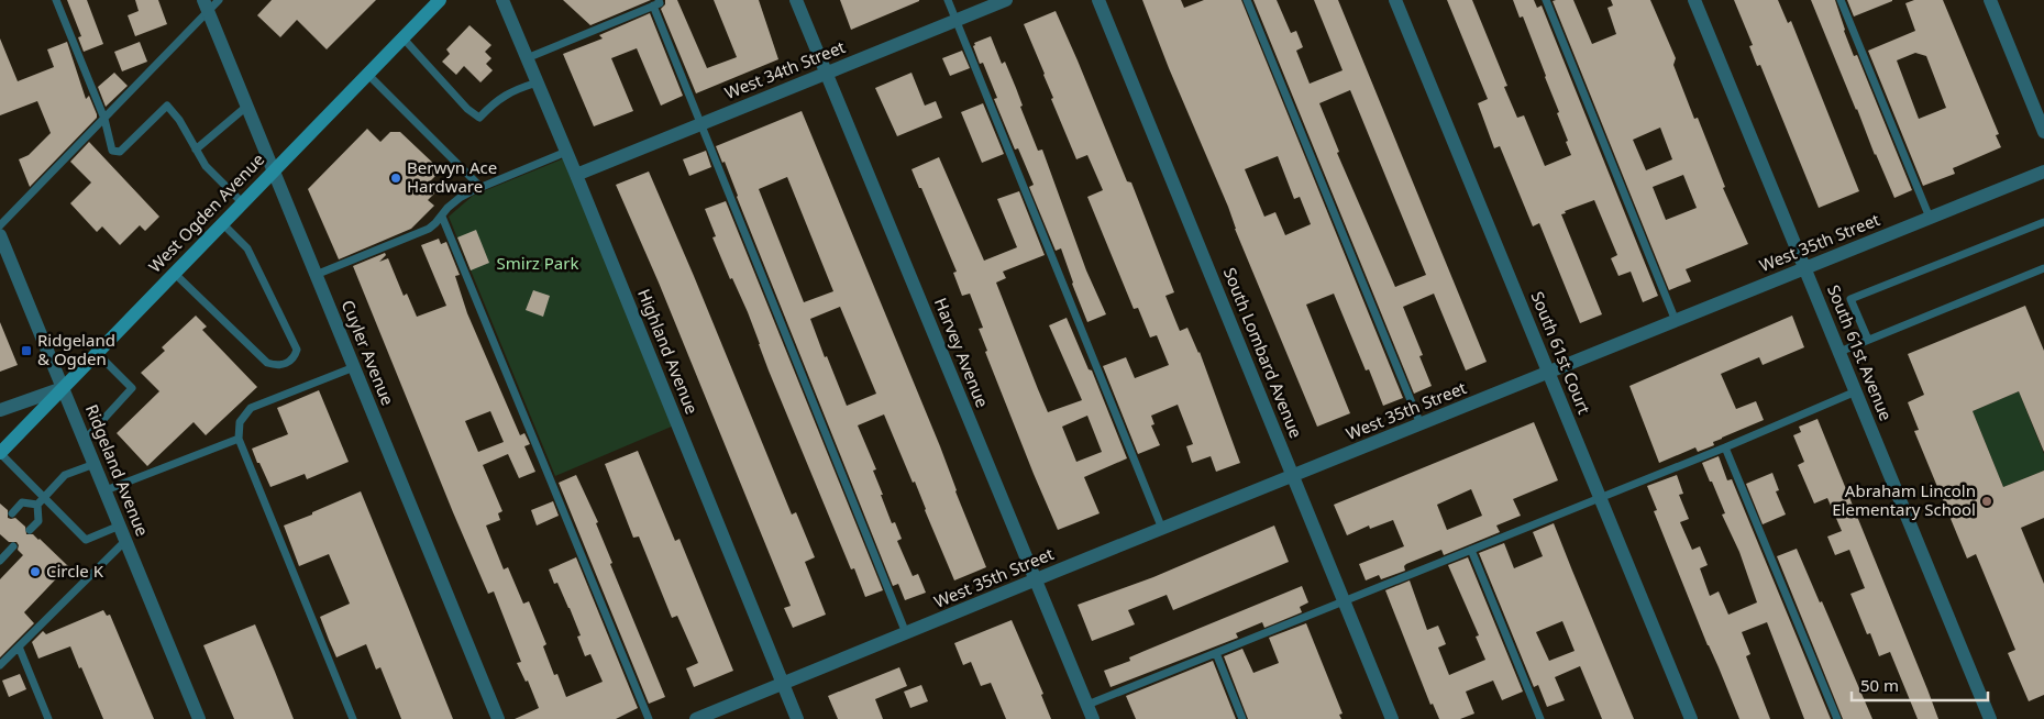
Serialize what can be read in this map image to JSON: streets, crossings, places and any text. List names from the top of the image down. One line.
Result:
{"streets":{"main road":["West Ogden Avenue"],"street":["West 34th Street","West 35th Street","Highland Avenue","Cuyler Avenue","Harvey Avenue","South Lombard Avenue","South 61st Court","South 61st Avenue","Ridgeland Avenue"]},"crossings":[["West 34th Street","Highland Avenue"],["West 34th Street","Harvey Avenue"],["West Ogden Avenue","Cuyler Avenue"],["West Ogden Avenue","Ridgeland Avenue"],["West 35th Street","Highland Avenue"],["West 35th Street","Harvey Avenue"],["West 35th Street","South Lombard Avenue"],["West 35th Street","South 61st Court"],["West 35th Street","South 61st Avenue"]],"parks":["Smirz Park"],"places":{"other":["Berwyn Ace Hardware","Abraham Lincoln Elementary School","Circle K"],"transit":["Ridgeland & Ogden"]},"scale_bar":"50 m"}
